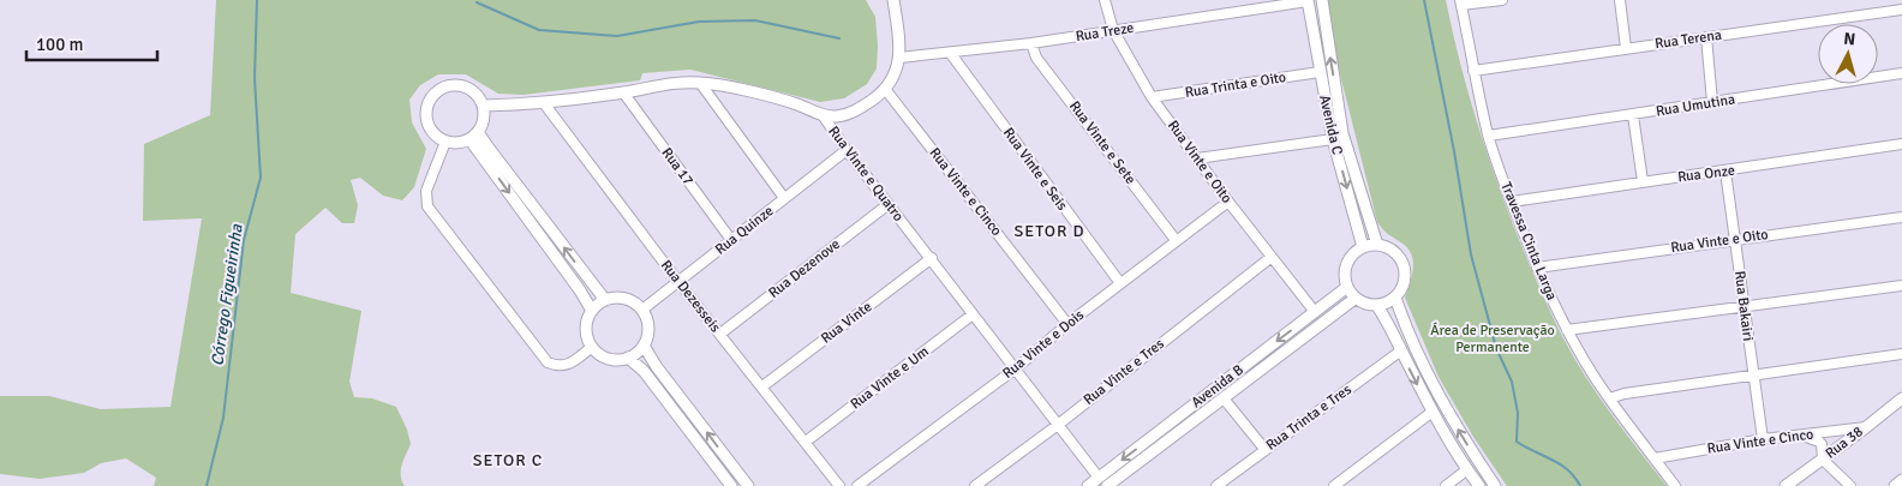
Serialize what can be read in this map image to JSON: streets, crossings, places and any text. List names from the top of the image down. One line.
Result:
{"streets":{"street":["Rua Treze","Rua Terena","Rua Trinta e Oito","Rua Umutina","Avenida C","Rua Vinte e Sete","Rua Vinte e Oito","Rua 17","Rua Vinte e Seis","Rua Vinte e Quatro","Rua Onze","Rua Vinte e Cinco","Rua Quinze","Travessa Cinta Larga","Rua Dezenove","Rua Dezesseis","Rua Bakairi","Rua Vinte","Rua Vinte e Dois","Rua Vinte e Tres","Rua Vinte e Um","Avenida B","Rua Trinta e Tres","Rua 38"]},"crossings":[["Rua Treze","Avenida C"],["Rua Treze","Rua Vinte e Sete"],["Rua Treze","Rua Vinte e Oito"],["Rua Treze","Rua Vinte e Seis"],["Rua Terena","Travessa Cinta Larga"],["Rua Trinta e Oito","Avenida C"],["Rua Trinta e Oito","Rua Vinte e Oito"],["Rua Umutina","Travessa Cinta Larga"],["Avenida C","Avenida B"],["Rua Vinte e Sete","Rua Vinte e Dois"],["Rua Vinte e Oito","Travessa Cinta Larga"],["Rua Vinte e Oito","Rua Bakairi"],["Rua Vinte e Oito","Rua Vinte e Dois"],["Rua Vinte e Oito","Rua Vinte e Tres"],["Rua Vinte e Oito","Avenida B"],["Rua 17","Rua Vinte e Quatro"],["Rua 17","Rua Quinze"],["Rua Vinte e Seis","Rua Vinte e Dois"],["Rua Vinte e Quatro","Rua Quinze"],["Rua Vinte e Quatro","Rua Dezenove"],["Rua Vinte e Quatro","Rua Dezesseis"],["Rua Vinte e Quatro","Rua Vinte"],["Rua Vinte e Quatro","Rua Vinte e Dois"],["Rua Vinte e Quatro","Rua Vinte e Tres"],["Rua Vinte e Quatro","Rua Vinte e Um"],["Rua Vinte e Quatro","Avenida B"],["Rua Onze","Travessa Cinta Larga"],["Rua Onze","Rua Bakairi"],["Rua Vinte e Cinco","Travessa Cinta Larga"],["Rua Vinte e Cinco","Rua Bakairi"],["Rua Vinte e Cinco","Rua Vinte e Dois"],["Rua Vinte e Cinco","Rua 38"],["Rua Quinze","Rua Dezesseis"],["Rua Dezenove","Rua Dezesseis"],["Rua Dezesseis","Rua Vinte"],["Rua Dezesseis","Rua Vinte e Um"]],"districts":["SETOR D","SETOR C"],"water":["Córrego Figueirinha"],"parks":["Área de Preservação Permanente"],"scale_bar":"100 m","north":"top"}
